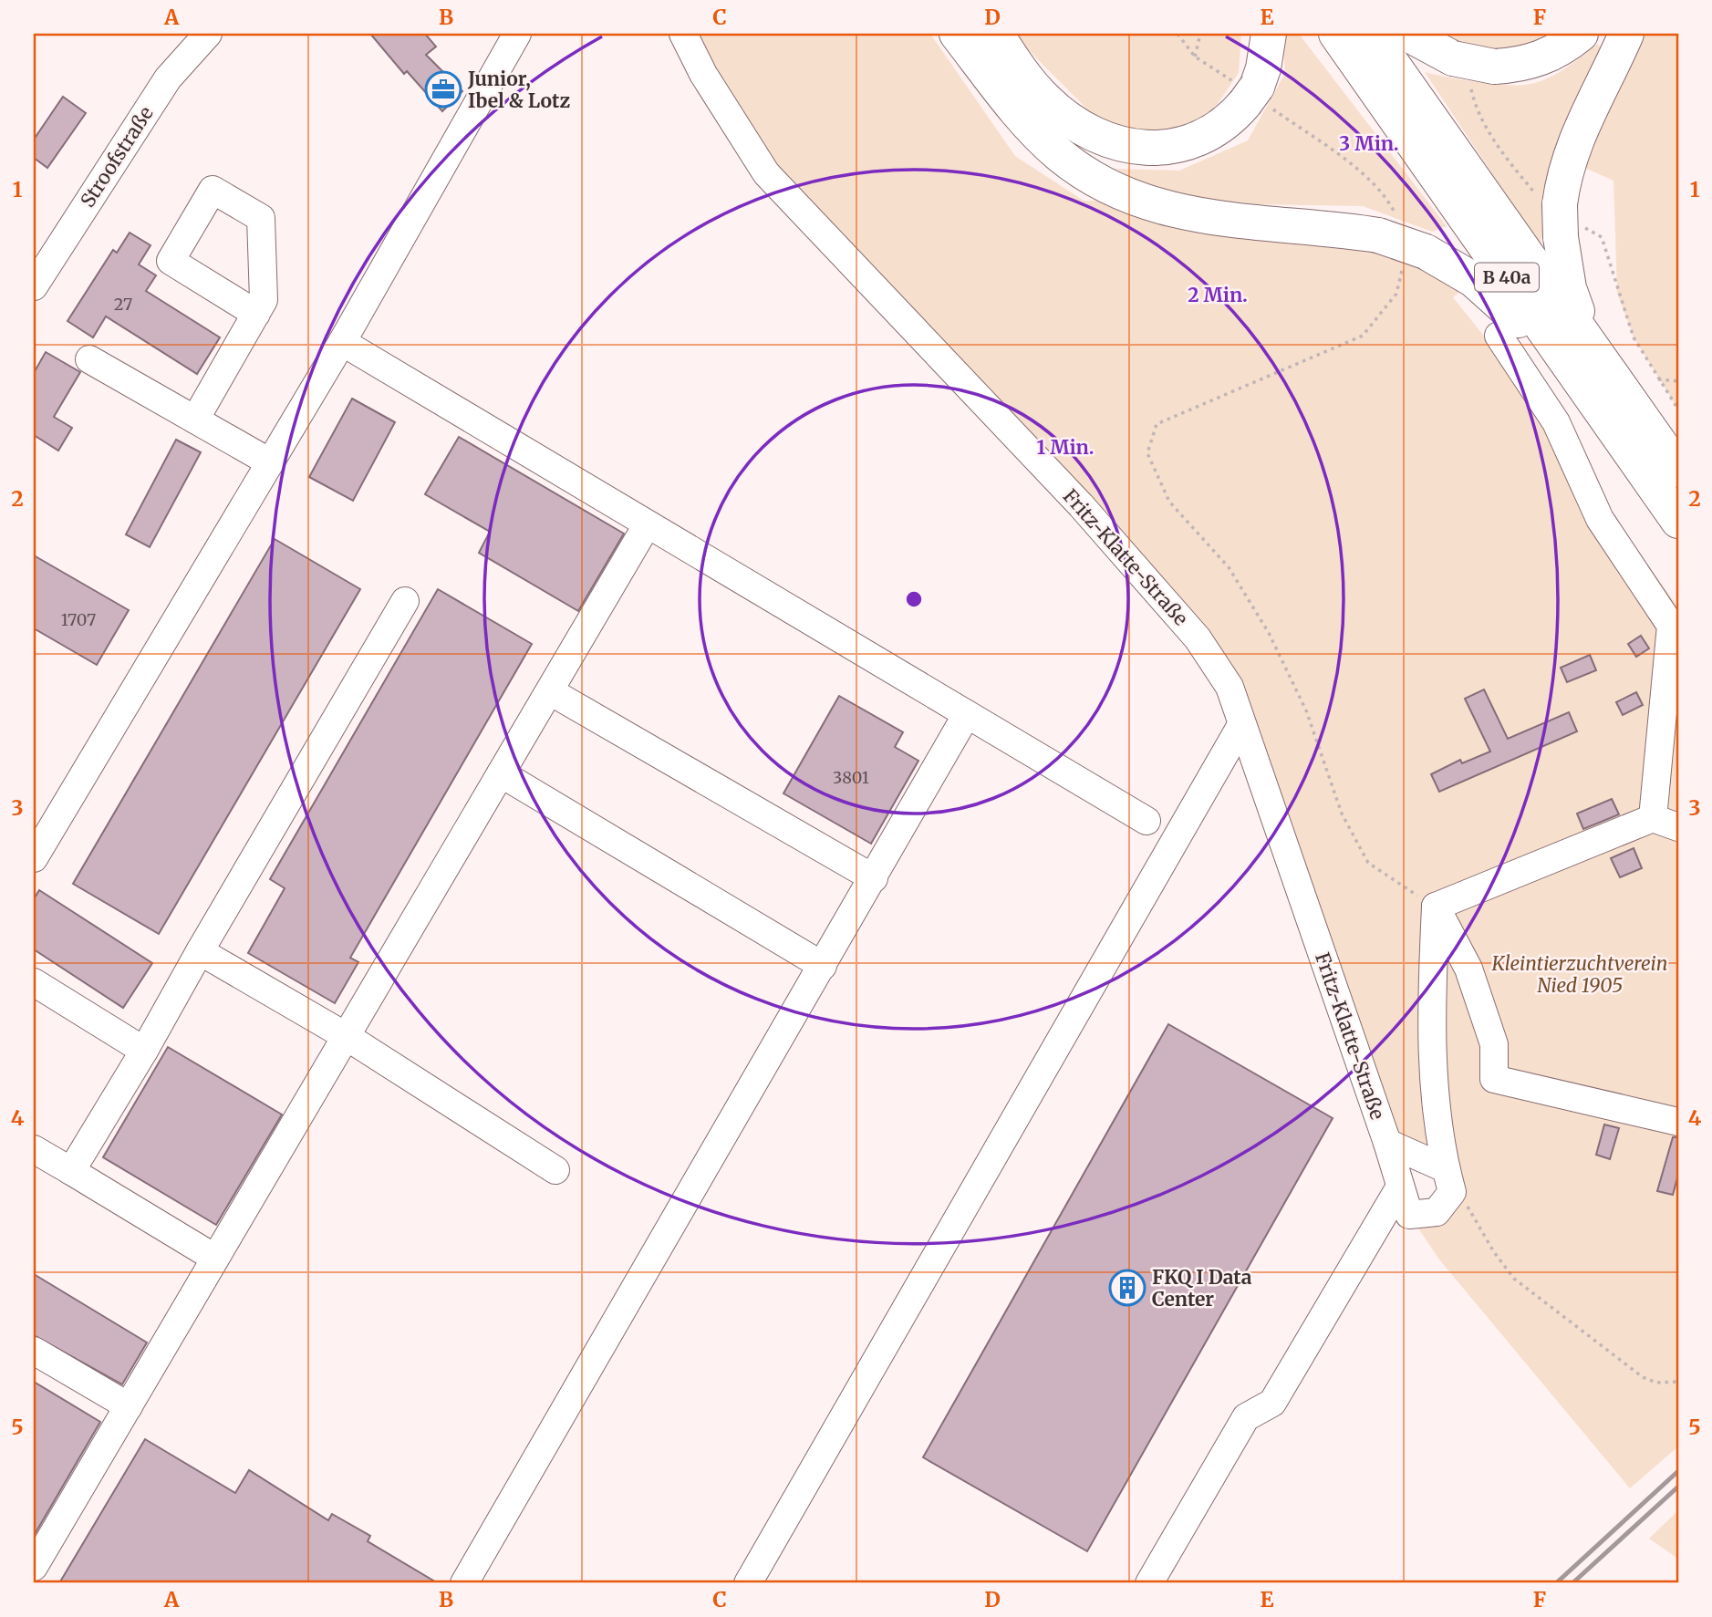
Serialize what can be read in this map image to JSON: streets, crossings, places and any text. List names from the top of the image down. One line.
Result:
{"streets":{"highway":["B 40a"],"street":["Stroofstraße","Fritz-Klatte-Straße"]},"parks":["Kleintierzuchtverein Nied 1905"],"places":{"office":["Junior, Ibel & Lotz"],"building":["FKQ I Data Center"]},"house_numbers":["27","1707","3801"],"grid":{"columns":["A","B","C","D","E","F"],"rows":["1","2","3","4","5"]},"rings":["3 Min.","2 Min.","1 Min."]}
